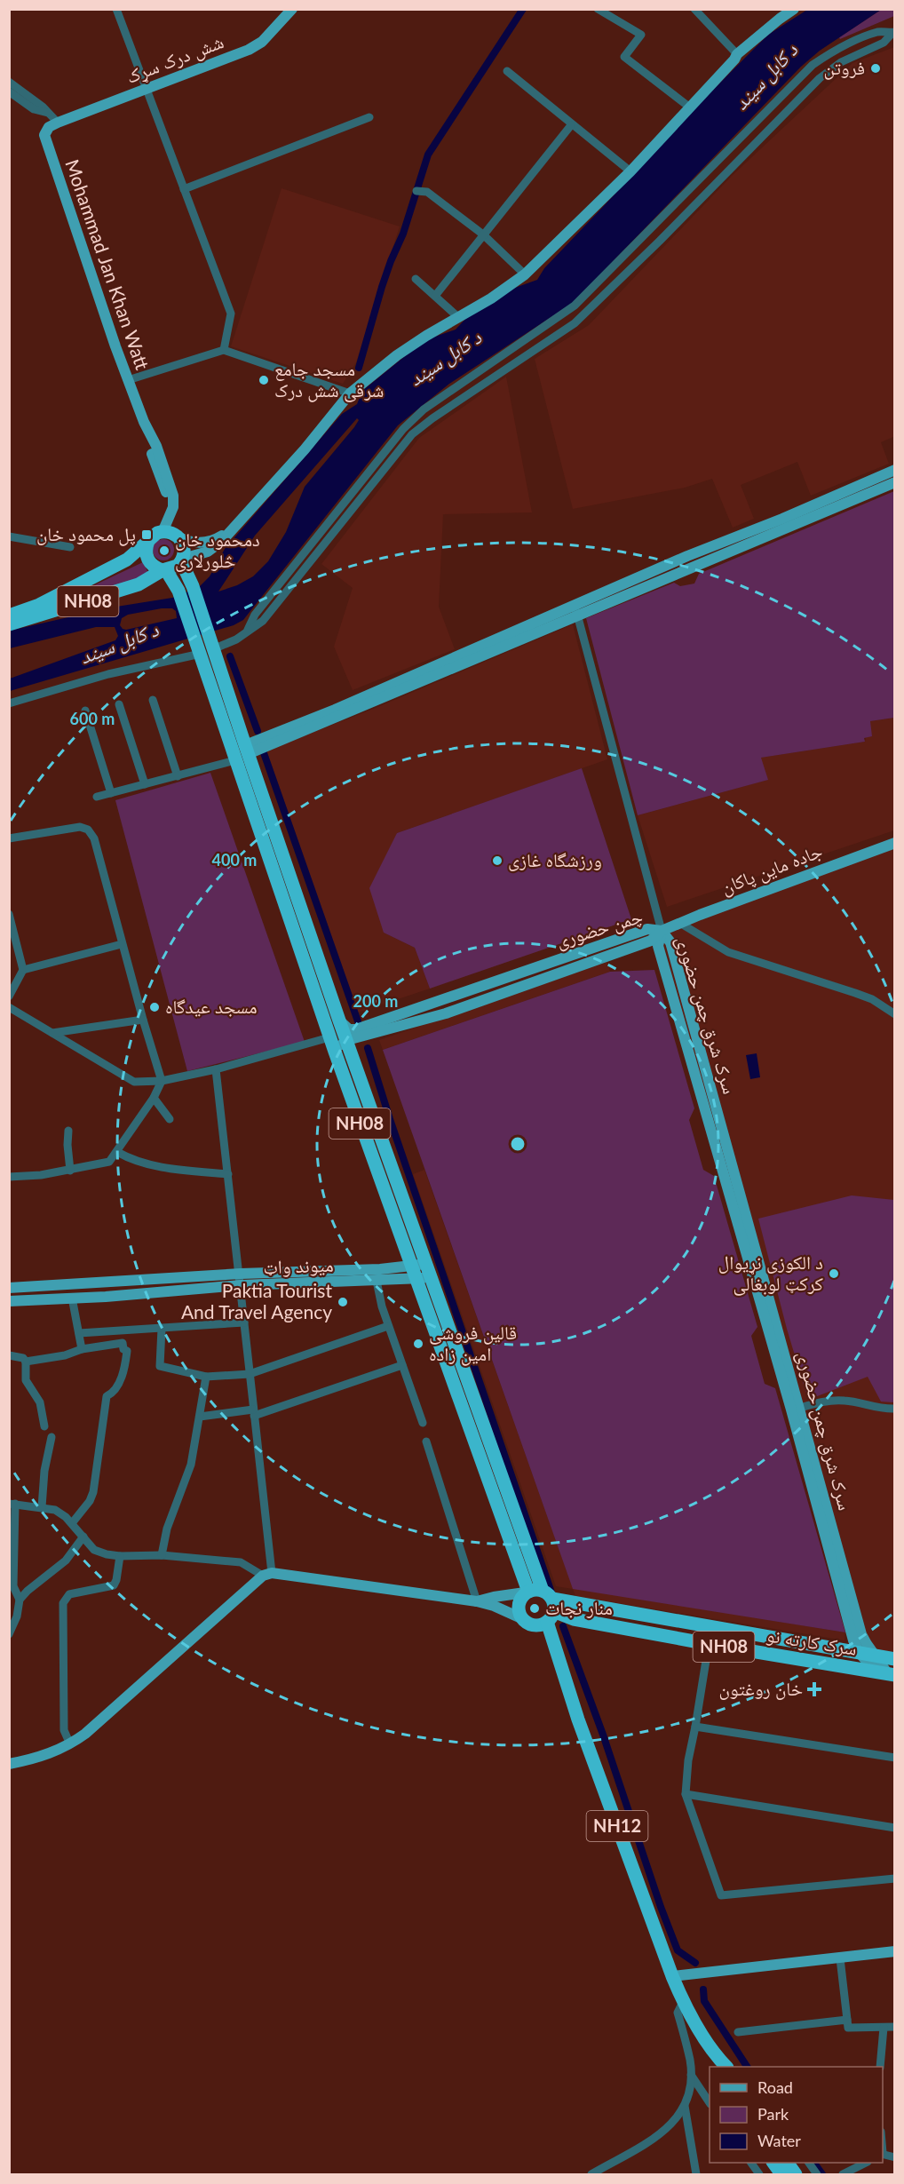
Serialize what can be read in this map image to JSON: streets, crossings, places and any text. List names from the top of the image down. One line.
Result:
{"streets":{"highway":["NH08","سرک کارته نو","NH12"],"main road":["شش درک سړک","Mohammad Jan Khan Watt","جاده ماین پاکان","چمن حضوری","سرک شرق چمن حضوری","میوند واټ"]},"crossings":[["شش درک سړک","Mohammad Jan Khan Watt"],["Mohammad Jan Khan Watt","NH08"],["NH08","چمن حضوری"],["NH08","میوند واټ"],["NH08","سرک کارته نو"],["NH08","NH12"],["جاده ماین پاکان","چمن حضوری"],["جاده ماین پاکان","سرک شرق چمن حضوری"],["چمن حضوری","سرک شرق چمن حضوری"],["سرک شرق چمن حضوری","سرک کارته نو"],["سرک کارته نو","NH12"]],"water":["د کابل سيند"],"places":{"other":["فروتن","مسجد جامع شرقی شش درک","دمحمود خان څلورلاری","ورزشگاه غازی","مسجد عیدگاه","د الکوزی نړیوال کرکټ لوبغالی","Paktia Tourist And Travel Agency","قالین فروشی امین زاده","منار نجات"],"transit":["پل محمود خان"],"health":["خان روغتون"]},"legend":["Road","Park","Water"],"rings":["600 m","400 m","200 m"]}
